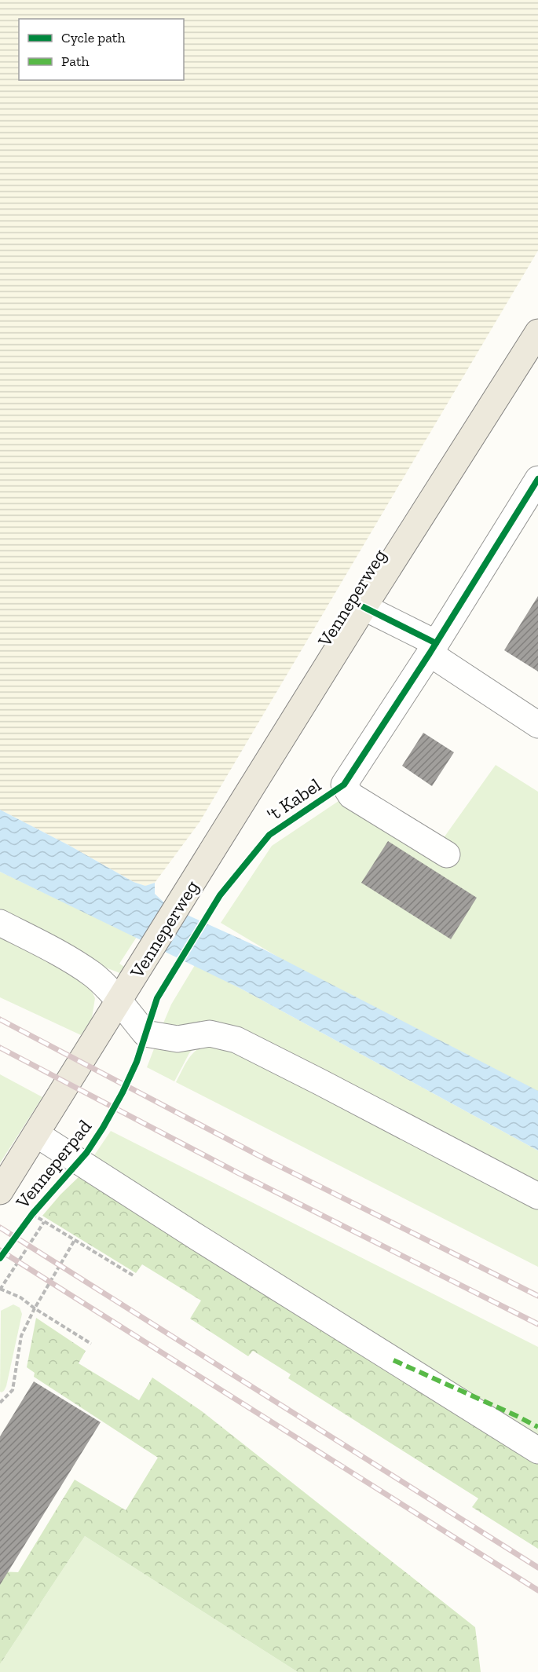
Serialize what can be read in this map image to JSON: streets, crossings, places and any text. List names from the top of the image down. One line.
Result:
{"streets":{"main road":["Venneperweg"],"street":["'t Kabel"],"cycle path":["Venneperpad"]},"legend":["Cycle path","Path"]}
